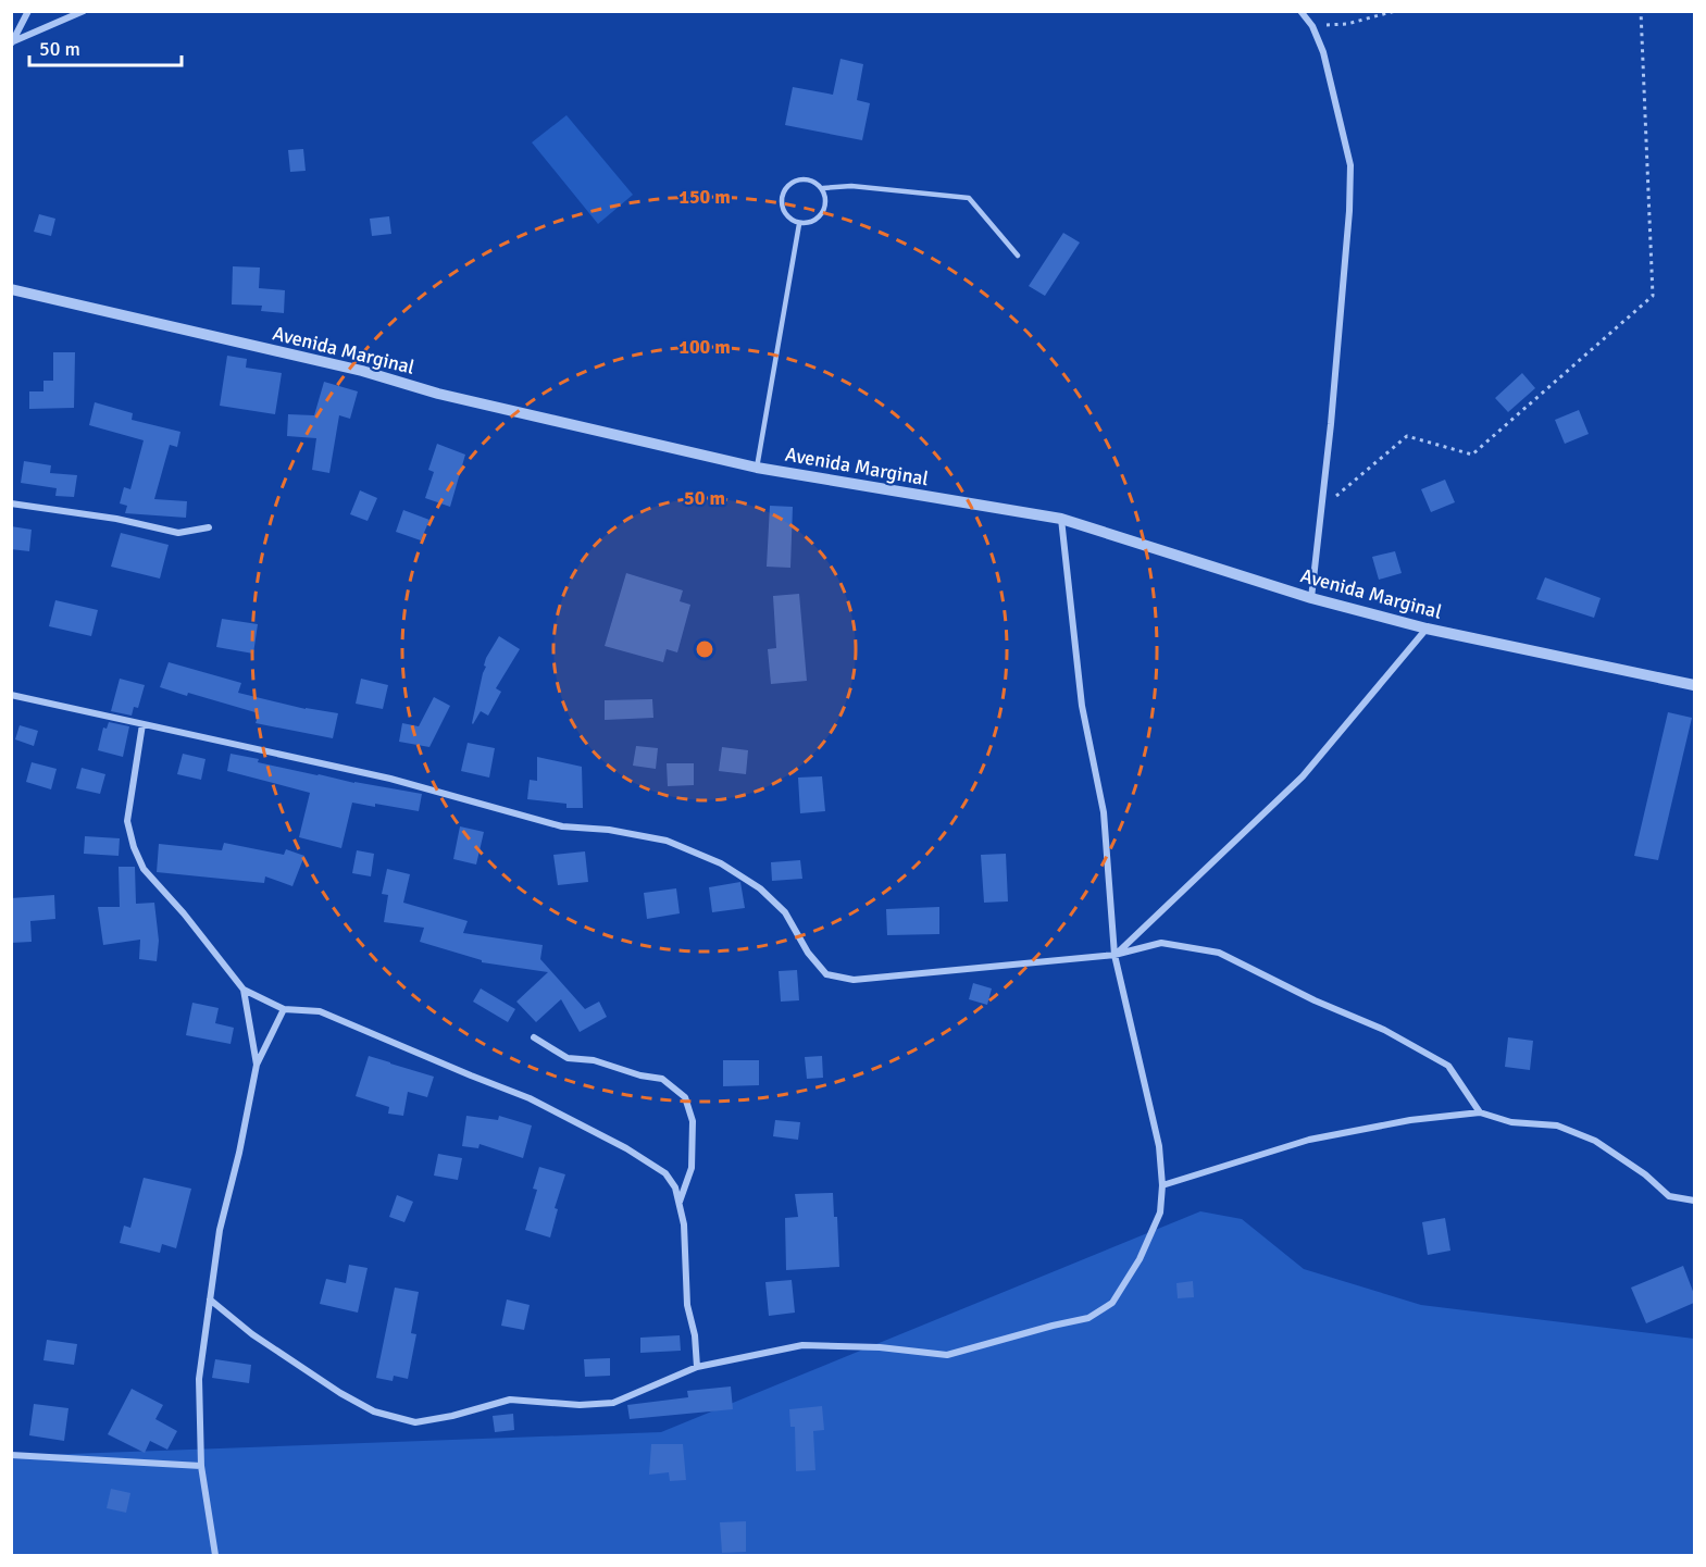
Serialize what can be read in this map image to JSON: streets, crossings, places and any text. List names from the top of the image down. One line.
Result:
{"streets":{"street":["Avenida Marginal"]},"scale_bar":"50 m","rings":["150 m","100 m","50 m"]}
